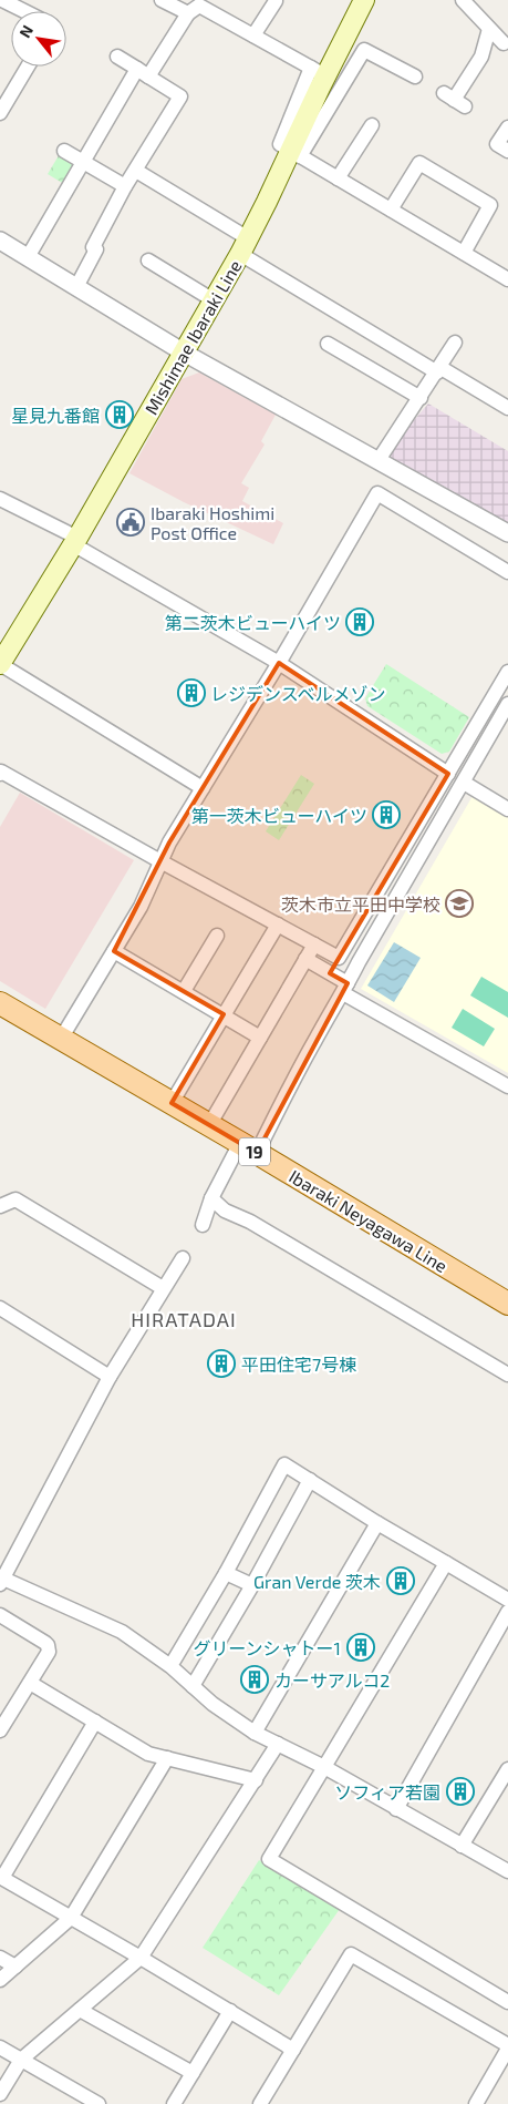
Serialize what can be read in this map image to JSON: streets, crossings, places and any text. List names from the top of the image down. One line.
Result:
{"streets":{"main road":["Mishimae Ibaraki Line","19","Ibaraki Neyagawa Line"]},"districts":["HIRATADAI"],"places":{"building":["星見九番館","第二茨木ビューハイツ","レジデンスベルメゾン","第一茨木ビューハイツ","平田住宅7号棟","Gran Verde 茨木","グリーンシャトー1","カーサアルコ2","ソフィア若園"],"public building":["Ibaraki Hoshimi Post Office"],"school or university":["茨木市立平田中学校"]},"north":"top left"}
